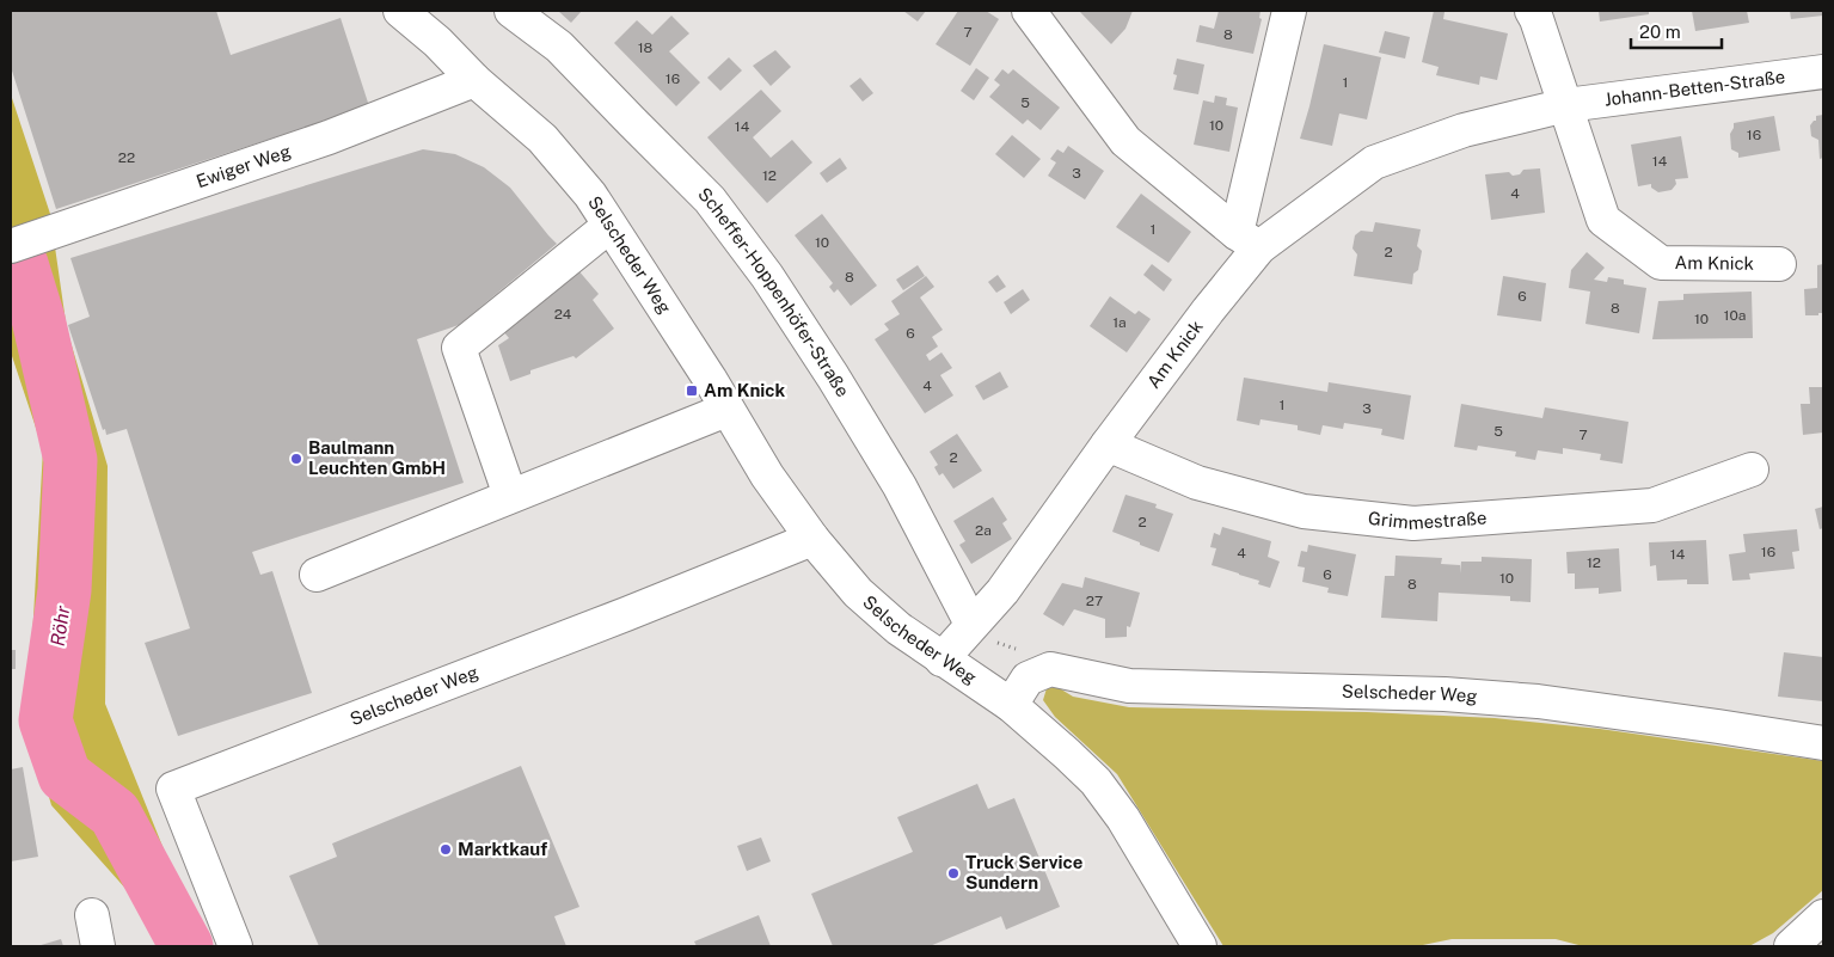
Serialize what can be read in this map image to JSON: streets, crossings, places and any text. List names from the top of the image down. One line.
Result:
{"streets":{"street":["Johann-Betten-Straße","Ewiger Weg","Selscheder Weg","Am Knick","Scheffer-Hoppenhöfer-Straße","Grimmestraße"]},"crossings":[["Johann-Betten-Straße","Am Knick"],["Ewiger Weg","Selscheder Weg"],["Selscheder Weg","Am Knick"],["Am Knick","Scheffer-Hoppenhöfer-Straße"],["Am Knick","Grimmestraße"]],"water":["Röhr"],"places":{"transit":["Am Knick"],"other":["Baulmann Leuchten GmbH","Marktkauf","Truck Service Sundern"]},"house_numbers":["7","8","18","16","1","5","10","14","16","22","14","3","12","4","1","10","2","8","6","8","24","10a","10","1a","6","4","1","3","5","7","2","2","2a","16","4","14","12","6","10","8","27"],"scale_bar":"20 m"}
